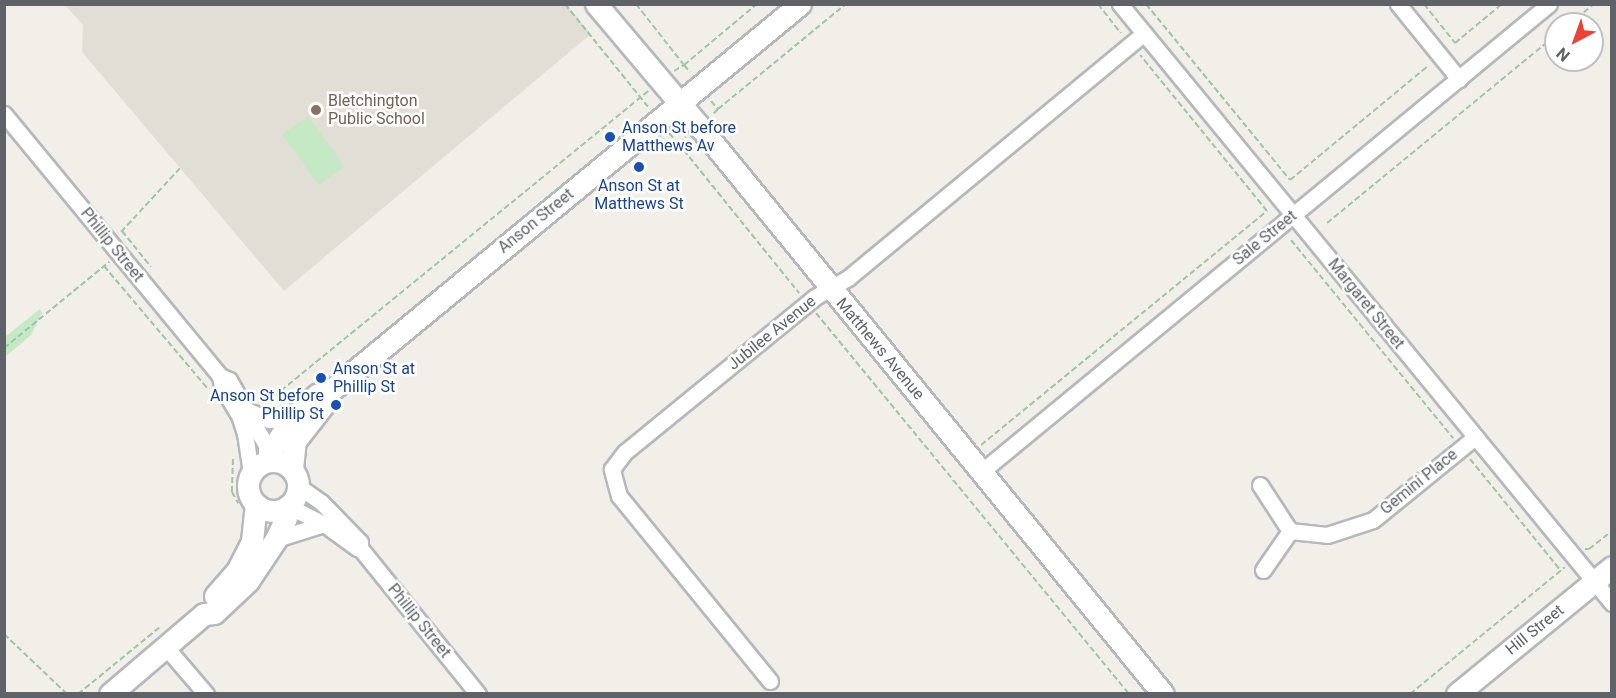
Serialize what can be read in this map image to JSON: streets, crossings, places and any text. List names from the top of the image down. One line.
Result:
{"streets":{"street":["Anson Street","Sale Street","Phillip Street","Margaret Street","Jubilee Avenue","Matthews Avenue","Gemini Place","Hill Street"]},"crossings":[["Anson Street","Phillip Street"],["Anson Street","Matthews Avenue"],["Sale Street","Margaret Street"],["Sale Street","Matthews Avenue"],["Margaret Street","Jubilee Avenue"],["Margaret Street","Gemini Place"],["Margaret Street","Hill Street"],["Jubilee Avenue","Matthews Avenue"]],"places":["Bletchington Public School","Anson St before Matthews Av","Anson St at Matthews St","Anson St at Phillip St","Anson St before Phillip St"],"north":"bottom left"}
